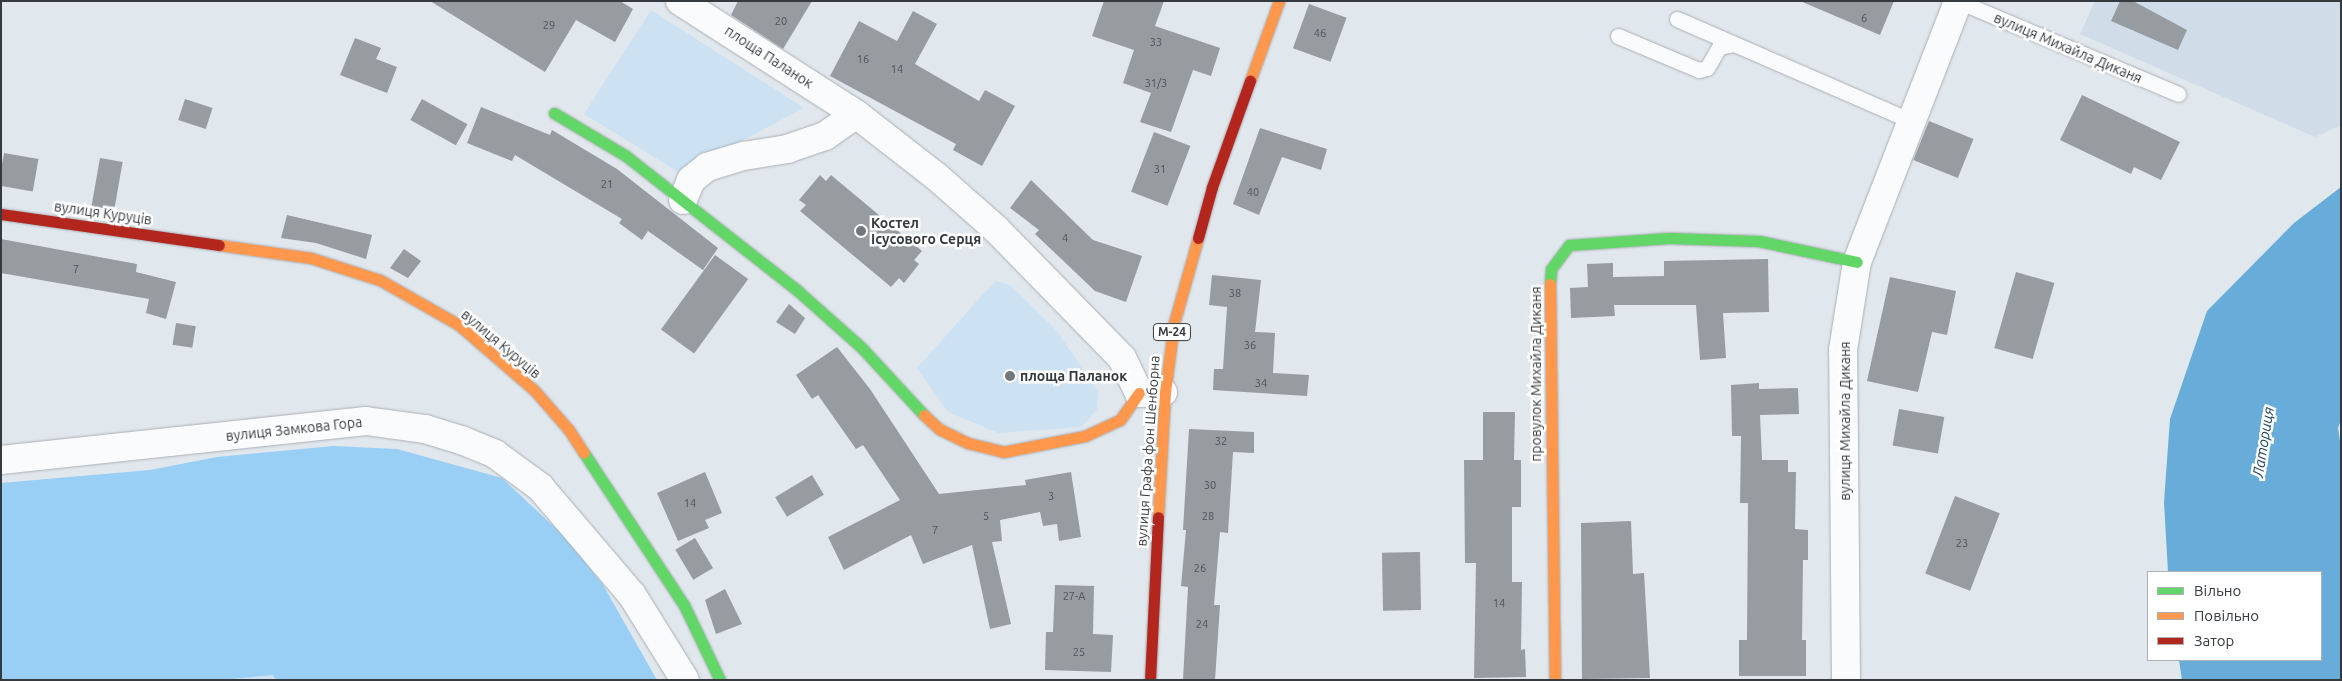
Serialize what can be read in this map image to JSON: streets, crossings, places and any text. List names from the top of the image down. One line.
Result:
{"streets":{"main road":["вулиця Куруців","М-24","провулок Михайла Диканя","вулиця Графа фон Шенборна"],"street":["вулиця Михайла Диканя","площа Паланок","вулиця Замкова Гора"]},"crossings":[["вулиця Михайла Диканя","провулок Михайла Диканя"],["площа Паланок","вулиця Графа фон Шенборна"]],"water":["Латориця"],"places":["Костел Ісусового Серця","площа Паланок"],"house_numbers":["6","20","29","46","33","16","14","31/3","31","21","40","4","7","38","36","34","32","30","3","14","5","28","7","23","26","27-А","14","24","25"],"legend":["Вільно","Повільно","Затор"]}
